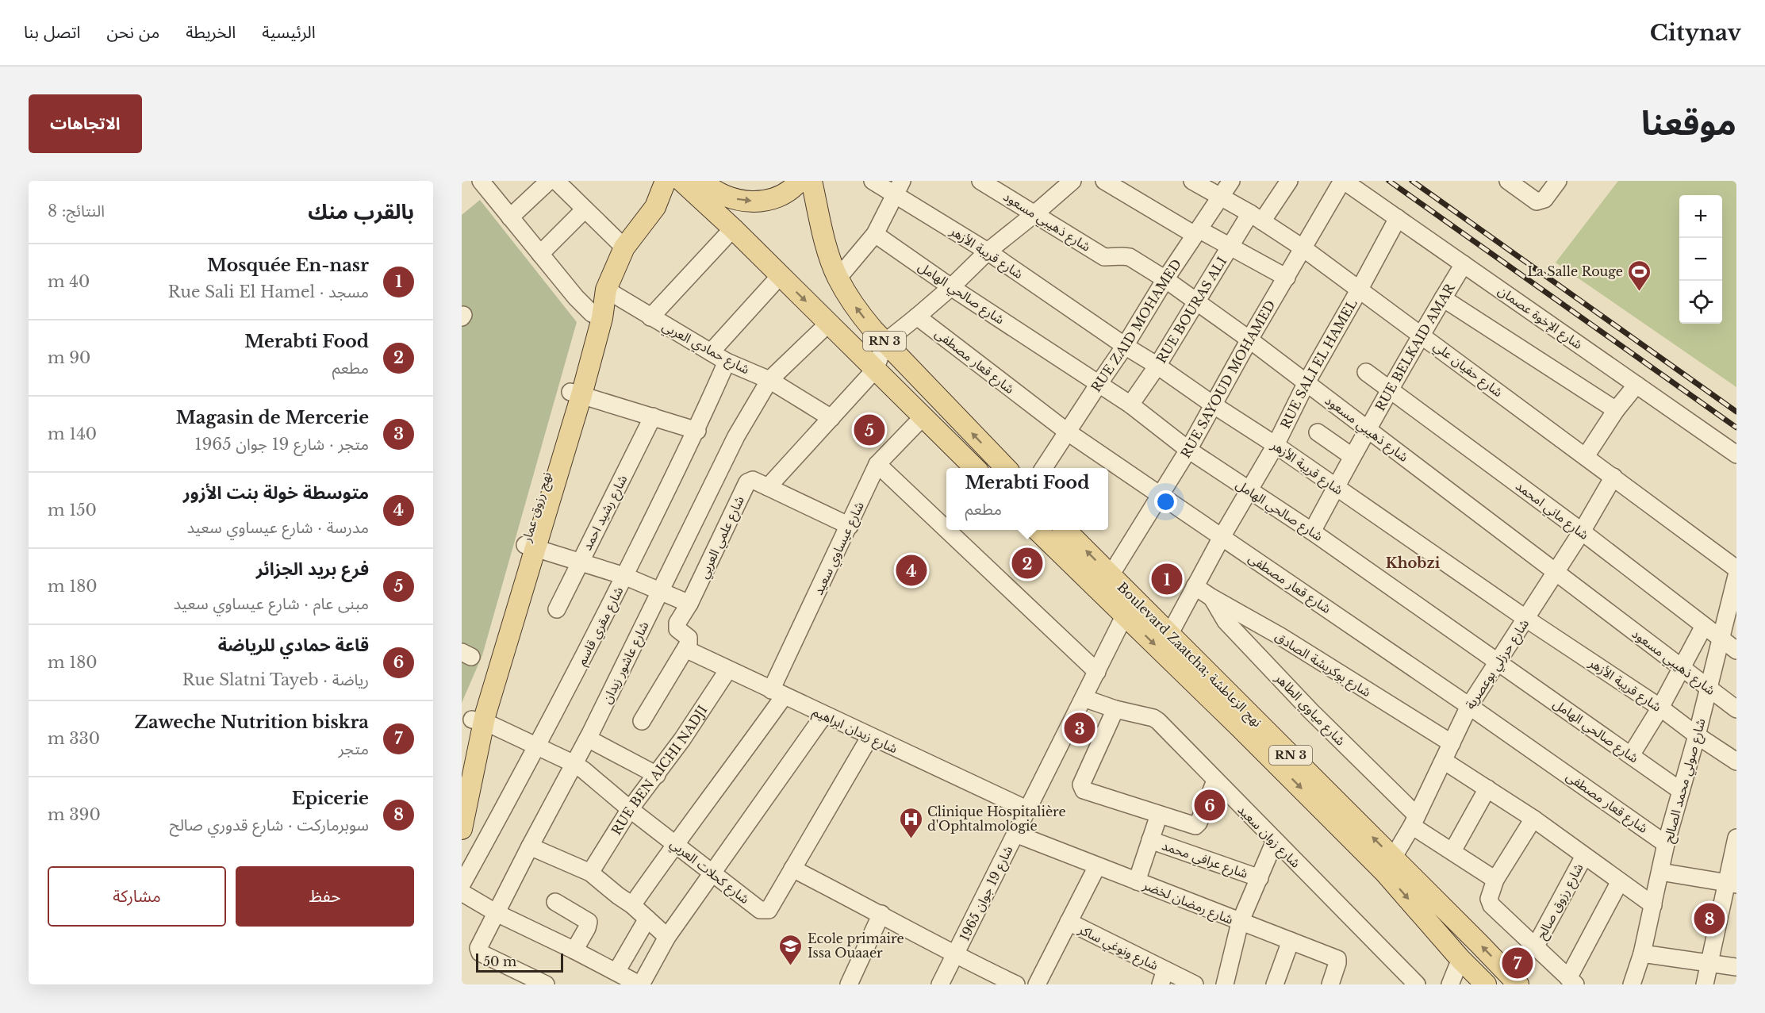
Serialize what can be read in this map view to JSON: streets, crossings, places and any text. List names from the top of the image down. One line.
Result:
{"streets":{"main road":["RN 3","نهج رزوق عمار","Boulevard Zaatcha; نهج الزعاطشة"],"street":["شارع ذهيبي مسعود","شارع قريبة الأزهر","شارع صالحي الهامل","RUE BOURAS ALI","شارع الإخوة عصمان","RUE ZAID MOHAMED","شارع حمادي العربي","RUE BELKAID AMAR","شارع قعار مصطفى","RUE SALI EL HAMEL","شارع حفيان علي","RUE SAYOUD MOHAMED","شارع ماني امحمد","شارع رشيد احمد","شارع علمي العربي","شارع عيساوي سعيد","شارع مقري قاسم","شارع عاشور زيدان","شارع بوكريشة الصادق","شارع حرزلي بوعصرية","شارع مياوي الطاهر","شارع زيدان ابراهيم","RUE BEN AICHI NADJI","شارع صولي محمد الصالح","شارع زوان سعيد","شارع عرافي محمد","شارع كحلات العربي","شارع 19 جوان 1965","شارع رزوق صالح","شارع رمضان لخضر","شارع ونوغي ساكر"]},"crossings":[["شارع ذهيبي مسعود","RUE BOURAS ALI"],["شارع ذهيبي مسعود","RUE ZAID MOHAMED"],["شارع ذهيبي مسعود","RUE BELKAID AMAR"],["شارع ذهيبي مسعود","RUE SALI EL HAMEL"],["شارع ذهيبي مسعود","RUE SAYOUD MOHAMED"],["شارع ذهيبي مسعود","شارع حرزلي بوعصرية"],["شارع ذهيبي مسعود","شارع صولي محمد الصالح"],["شارع قريبة الأزهر","RUE BOURAS ALI"],["شارع قريبة الأزهر","RUE ZAID MOHAMED"],["شارع قريبة الأزهر","RUE BELKAID AMAR"],["شارع قريبة الأزهر","RUE SALI EL HAMEL"],["شارع قريبة الأزهر","RUE SAYOUD MOHAMED"],["شارع قريبة الأزهر","شارع حرزلي بوعصرية"],["شارع قريبة الأزهر","شارع صولي محمد الصالح"],["شارع صالحي الهامل","RUE BOURAS ALI"],["شارع صالحي الهامل","RUE ZAID MOHAMED"],["شارع صالحي الهامل","RUE BELKAID AMAR"],["شارع صالحي الهامل","RUE SALI EL HAMEL"],["شارع صالحي الهامل","RUE SAYOUD MOHAMED"],["شارع صالحي الهامل","شارع حرزلي بوعصرية"],["شارع صالحي الهامل","شارع صولي محمد الصالح"],["RUE BOURAS ALI","شارع حفيان علي"],["شارع الإخوة عصمان","RUE BELKAID AMAR"],["شارع الإخوة عصمان","RUE SALI EL HAMEL"],["شارع الإخوة عصمان","RUE SAYOUD MOHAMED"],["RUE ZAID MOHAMED","شارع قعار مصطفى"],["RUE ZAID MOHAMED","شارع حفيان علي"],["RN 3","شارع عيساوي سعيد"],["RN 3","شارع عاشور زيدان"],["شارع حمادي العربي","نهج رزوق عمار"],["شارع حمادي العربي","شارع مقري قاسم"],["شارع حمادي العربي","شارع عاشور زيدان"],["RUE BELKAID AMAR","شارع حفيان علي"],["RUE BELKAID AMAR","شارع ماني امحمد"],["شارع قعار مصطفى","RUE SALI EL HAMEL"],["شارع قعار مصطفى","RUE SAYOUD MOHAMED"],["شارع قعار مصطفى","شارع حرزلي بوعصرية"],["شارع قعار مصطفى","شارع صولي محمد الصالح"],["RUE SALI EL HAMEL","شارع حفيان علي"],["RUE SALI EL HAMEL","Boulevard Zaatcha; نهج الزعاطشة"],["RUE SALI EL HAMEL","شارع بوكريشة الصادق"],["شارع حفيان علي","RUE SAYOUD MOHAMED"],["شارع حفيان علي","شارع حرزلي بوعصرية"],["RUE SAYOUD MOHAMED","Boulevard Zaatcha; نهج الزعاطشة"],["نهج رزوق عمار","شارع كحلات العربي"],["شارع ماني امحمد","شارع حرزلي بوعصرية"],["شارع ماني امحمد","شارع صولي محمد الصالح"],["شارع علمي العربي","شارع زيدان ابراهيم"],["شارع عيساوي سعيد","شارع زيدان ابراهيم"],["شارع عيساوي سعيد","شارع كحلات العربي"],["شارع مقري قاسم","شارع كحلات العربي"],["Boulevard Zaatcha; نهج الزعاطشة","شارع حرزلي بوعصرية"],["Boulevard Zaatcha; نهج الزعاطشة","شارع 19 جوان 1965"],["شارع عاشور زيدان","شارع كحلات العربي"],["شارع بوكريشة الصادق","شارع حرزلي بوعصرية"],["شارع بوكريشة الصادق","شارع مياوي الطاهر"],["شارع حرزلي بوعصرية","شارع مياوي الطاهر"],["شارع زيدان ابراهيم","RUE BEN AICHI NADJI"],["شارع زيدان ابراهيم","شارع كحلات العربي"],["شارع زيدان ابراهيم","شارع 19 جوان 1965"],["RUE BEN AICHI NADJI","شارع كحلات العربي"],["شارع زوان سعيد","شارع 19 جوان 1965"],["شارع 19 جوان 1965","شارع رمضان لخضر"]],"districts":["Khobzi"],"places":{"sports":["La Salle Rouge"],"hospital":["Clinique Hospitalière d'Ophtalmologie"],"school or university":["Ecole primaire Issa Ouaaer"]},"scale_bar":"50 m","page":{"header":"Citynav","nav":["الرئيسية","الخريطة","من نحن","اتصل بنا"],"title":"موقعنا","buttons":["الاتجاهات",["حفظ","مشاركة"]],"heading":["بالقرب منك","النتائج: 8"],"map_buttons":["+","−"],"list":[{"mark":"1","name":"Mosquée En-nasr","note":"مسجد · Rue Sali El Hamel","value":"40 m"},{"mark":"2","name":"Merabti Food","note":"مطعم","value":"90 m"},{"mark":"3","name":"Magasin de Mercerie","note":"متجر · شارع 19 جوان 1965","value":"140 m"},{"mark":"4","name":"متوسطة خولة بنت الأزور","note":"مدرسة · شارع عيساوي سعيد","value":"150 m"},{"mark":"5","name":"فرع بريد الجزائر","note":"مبنى عام · شارع عيساوي سعيد","value":"180 m"},{"mark":"6","name":"قاعة حمادي للرياضة","note":"رياضة · Rue Slatni Tayeb","value":"180 m"},{"mark":"7","name":"Zaweche Nutrition biskra","note":"متجر","value":"330 m"},{"mark":"8","name":"Epicerie","note":"سوبرماركت · شارع قدوري صالح","value":"390 m"}],"pins":["5","2","4","1","3","6","8","7"],"popup":["Merabti Food","مطعم"],"scale":"50 m"}}
